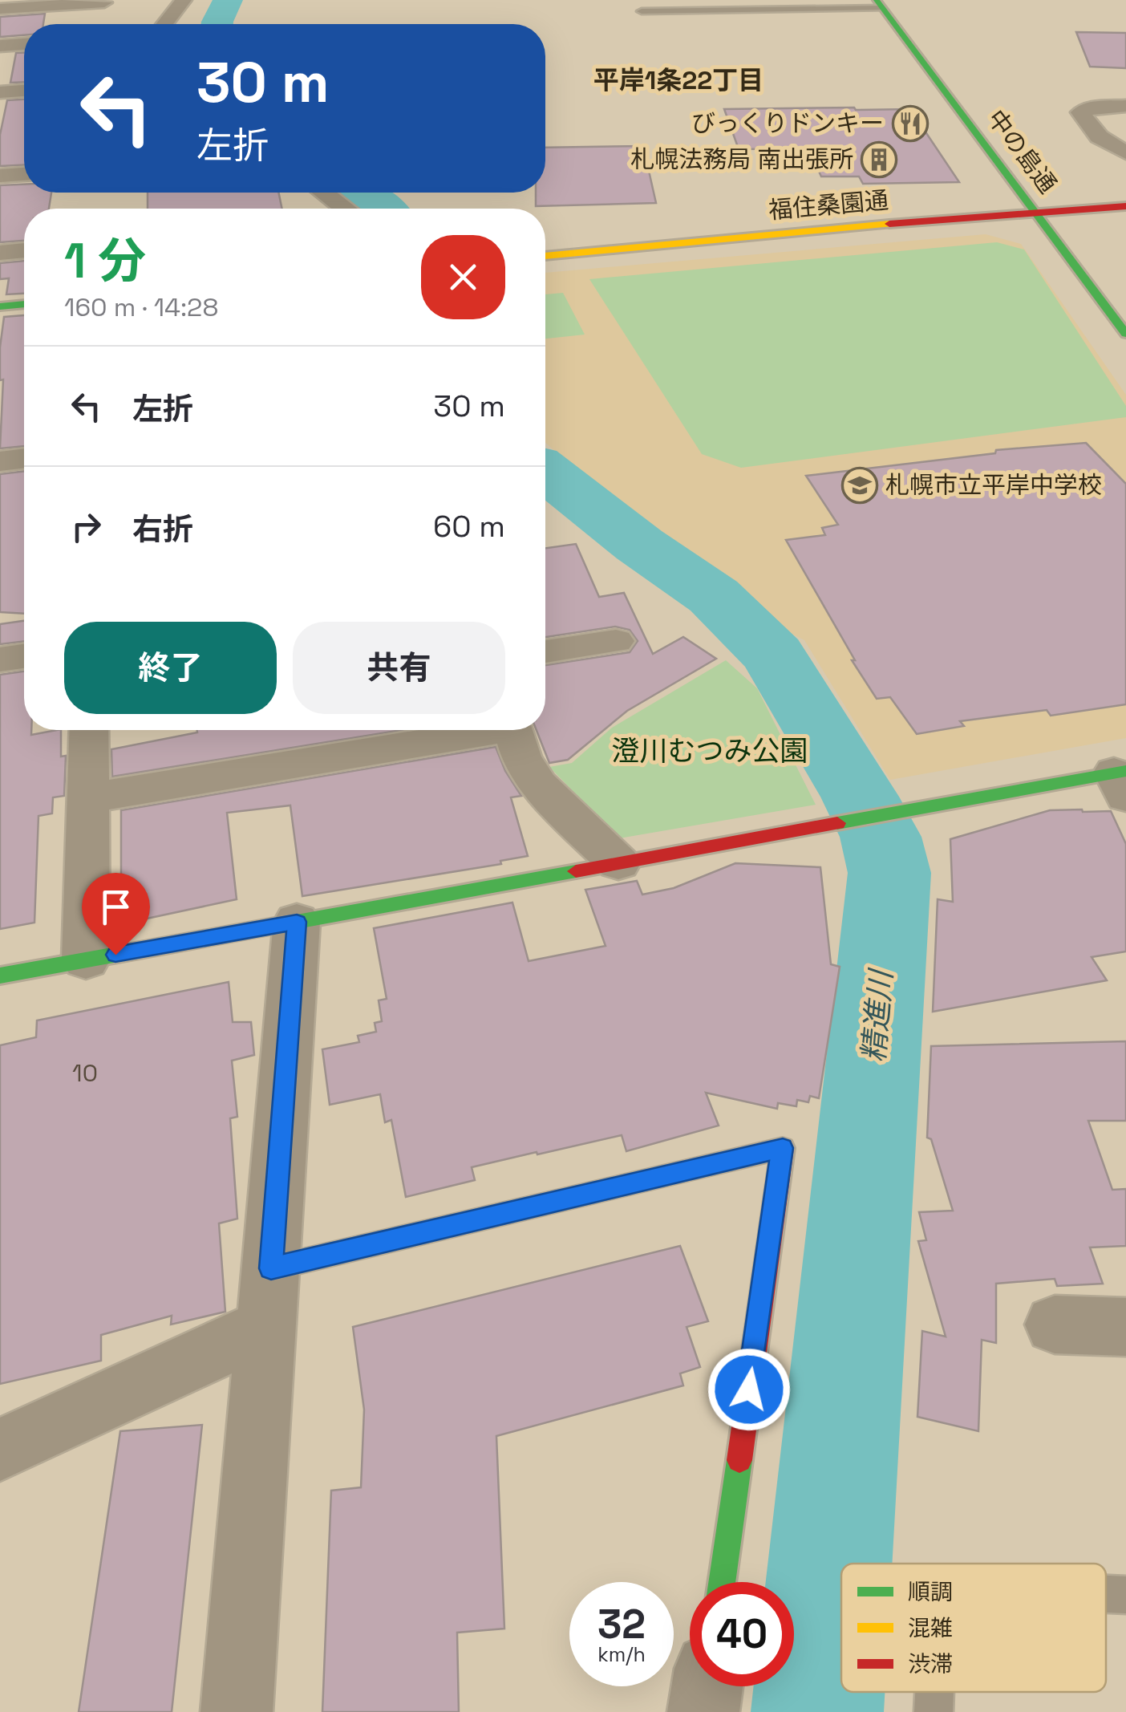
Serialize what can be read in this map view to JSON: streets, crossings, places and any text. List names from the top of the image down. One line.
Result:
{"streets":{"main road":["中の島通","福住桑園通"]},"crossings":[["中の島通","福住桑園通"]],"districts":["平岸1条22丁目"],"water":["精進川"],"parks":["澄川むつみ公園"],"places":{"restaurant":["びっくりドンキー"],"building":["札幌法務局 南出張所"],"school or university":["札幌市立平岸中学校"]},"house_numbers":["10"],"legend":["順調","混雑","渋滞"],"page":{"turn":["30 m","左折"],"heading":["1 分","160 m · 14:28"],"list":[{"name":"左折","value":"30 m"},{"name":"右折","value":"60 m"}],"buttons":["終了","共有"],"speed":"32 km/h","limit":"40"}}
